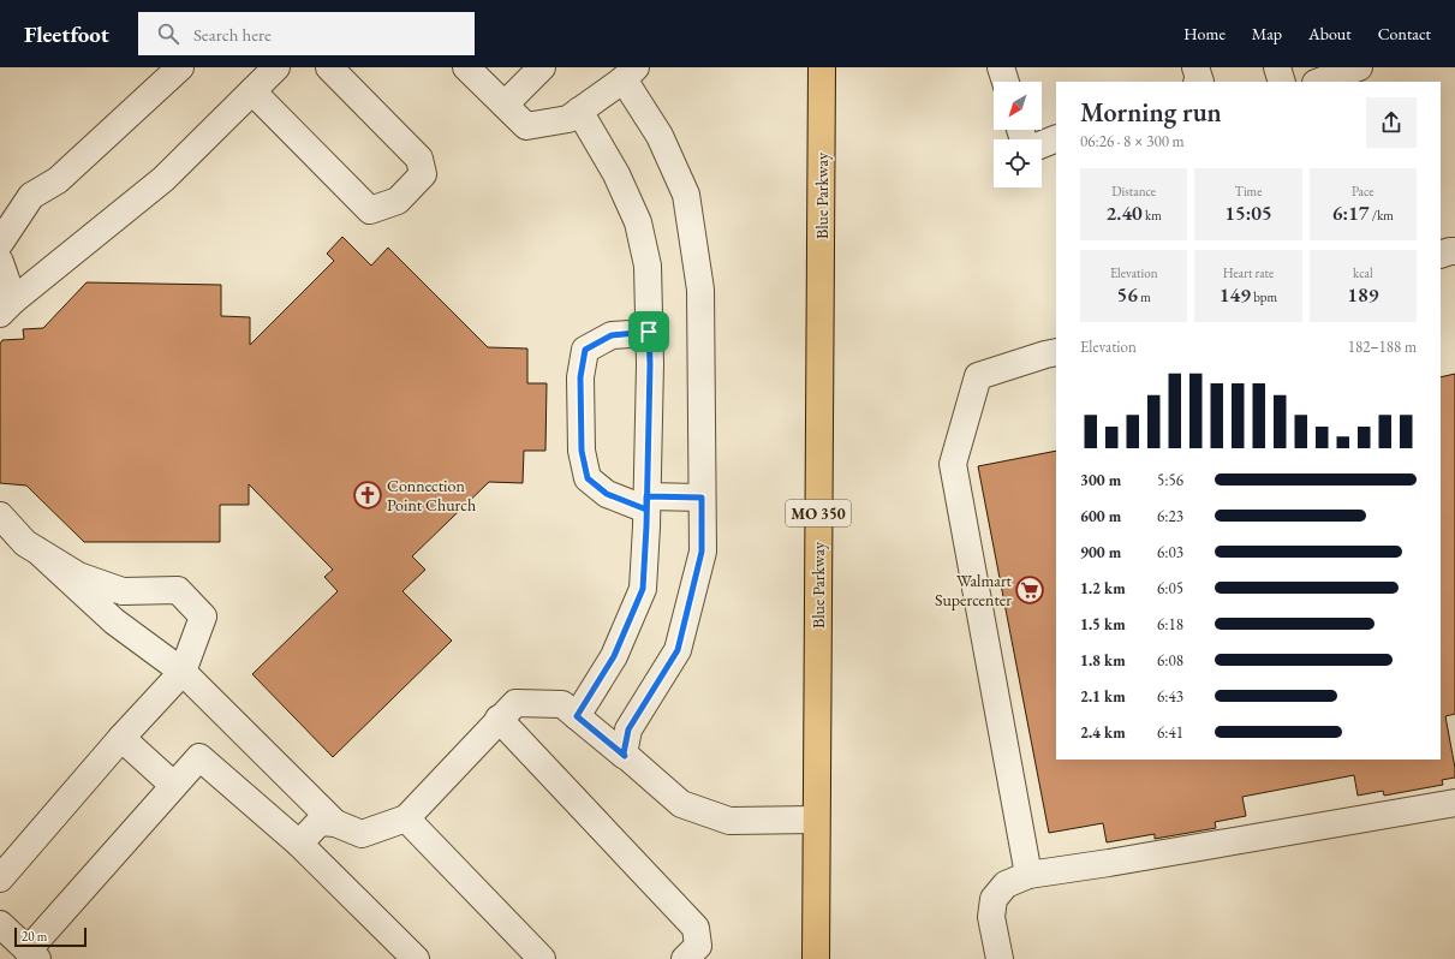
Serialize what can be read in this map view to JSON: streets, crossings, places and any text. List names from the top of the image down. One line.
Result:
{"streets":{"highway":["Blue Parkway","MO 350"]},"places":{"church":["Connection Point Church"],"supermarket":["Walmart Supercenter"]},"scale_bar":"20 m","north":"bottom left","page":{"header":"Fleetfoot","search":"Search here","nav":["Home","Map","About","Contact"],"heading":["Morning run","06:26 · 8 × 300 m"],"stats":[["Distance","2.40 km"],["Time","15:05"],["Pace","6:17 /km"],["Elevation","56 m"],["Heart rate","149 bpm"],["kcal","189"]],"chart":["Elevation","182–188 m"],"list":[{"name":"300 m","note":"5:56"},{"name":"600 m","note":"6:23"},{"name":"900 m","note":"6:03"},{"name":"1.2 km","note":"6:05"},{"name":"1.5 km","note":"6:18"},{"name":"1.8 km","note":"6:08"},{"name":"2.1 km","note":"6:43"},{"name":"2.4 km","note":"6:41"}],"scale":"20 m"}}
